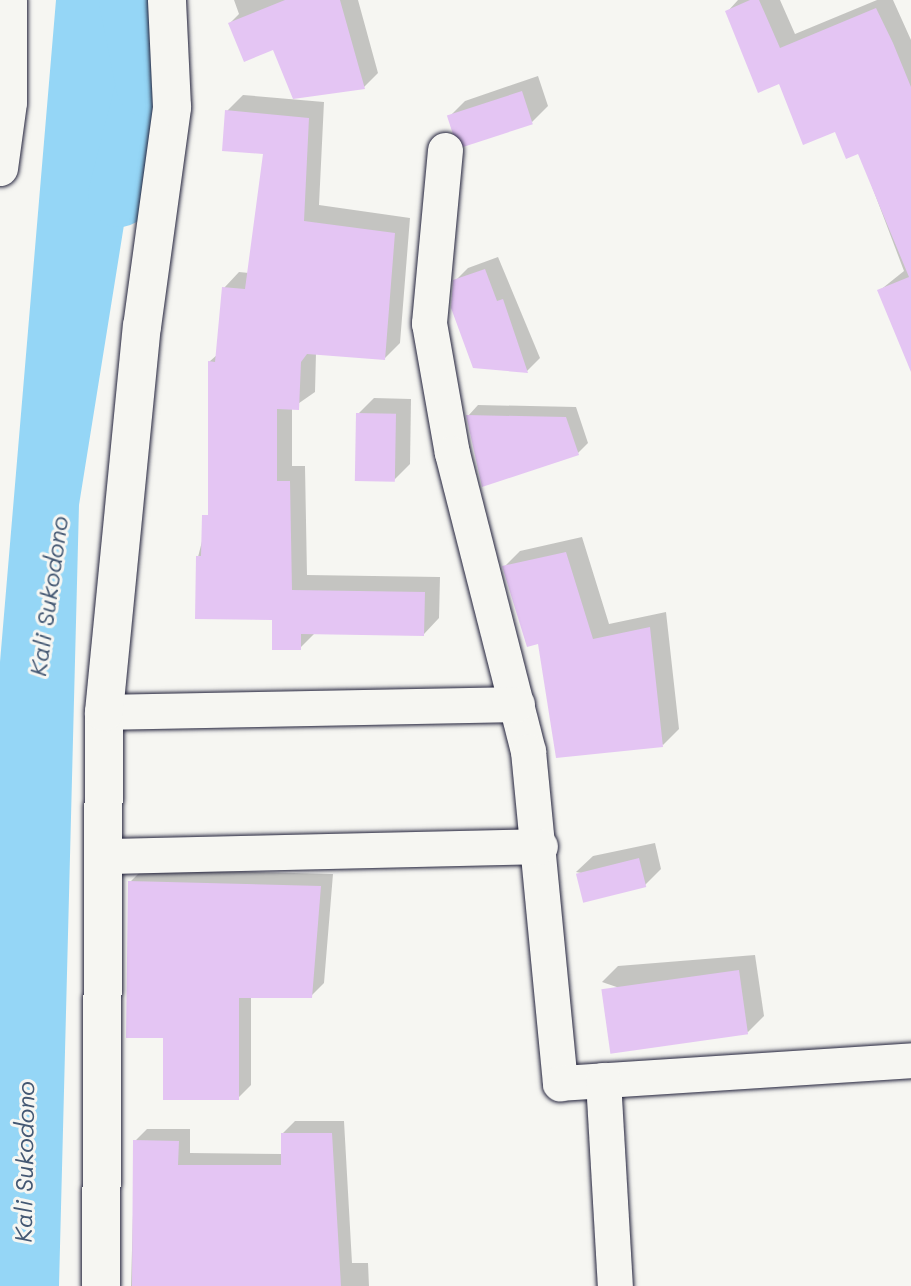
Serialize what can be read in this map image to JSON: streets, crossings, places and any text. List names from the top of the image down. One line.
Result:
{"water":["Kali Sukodono"]}
